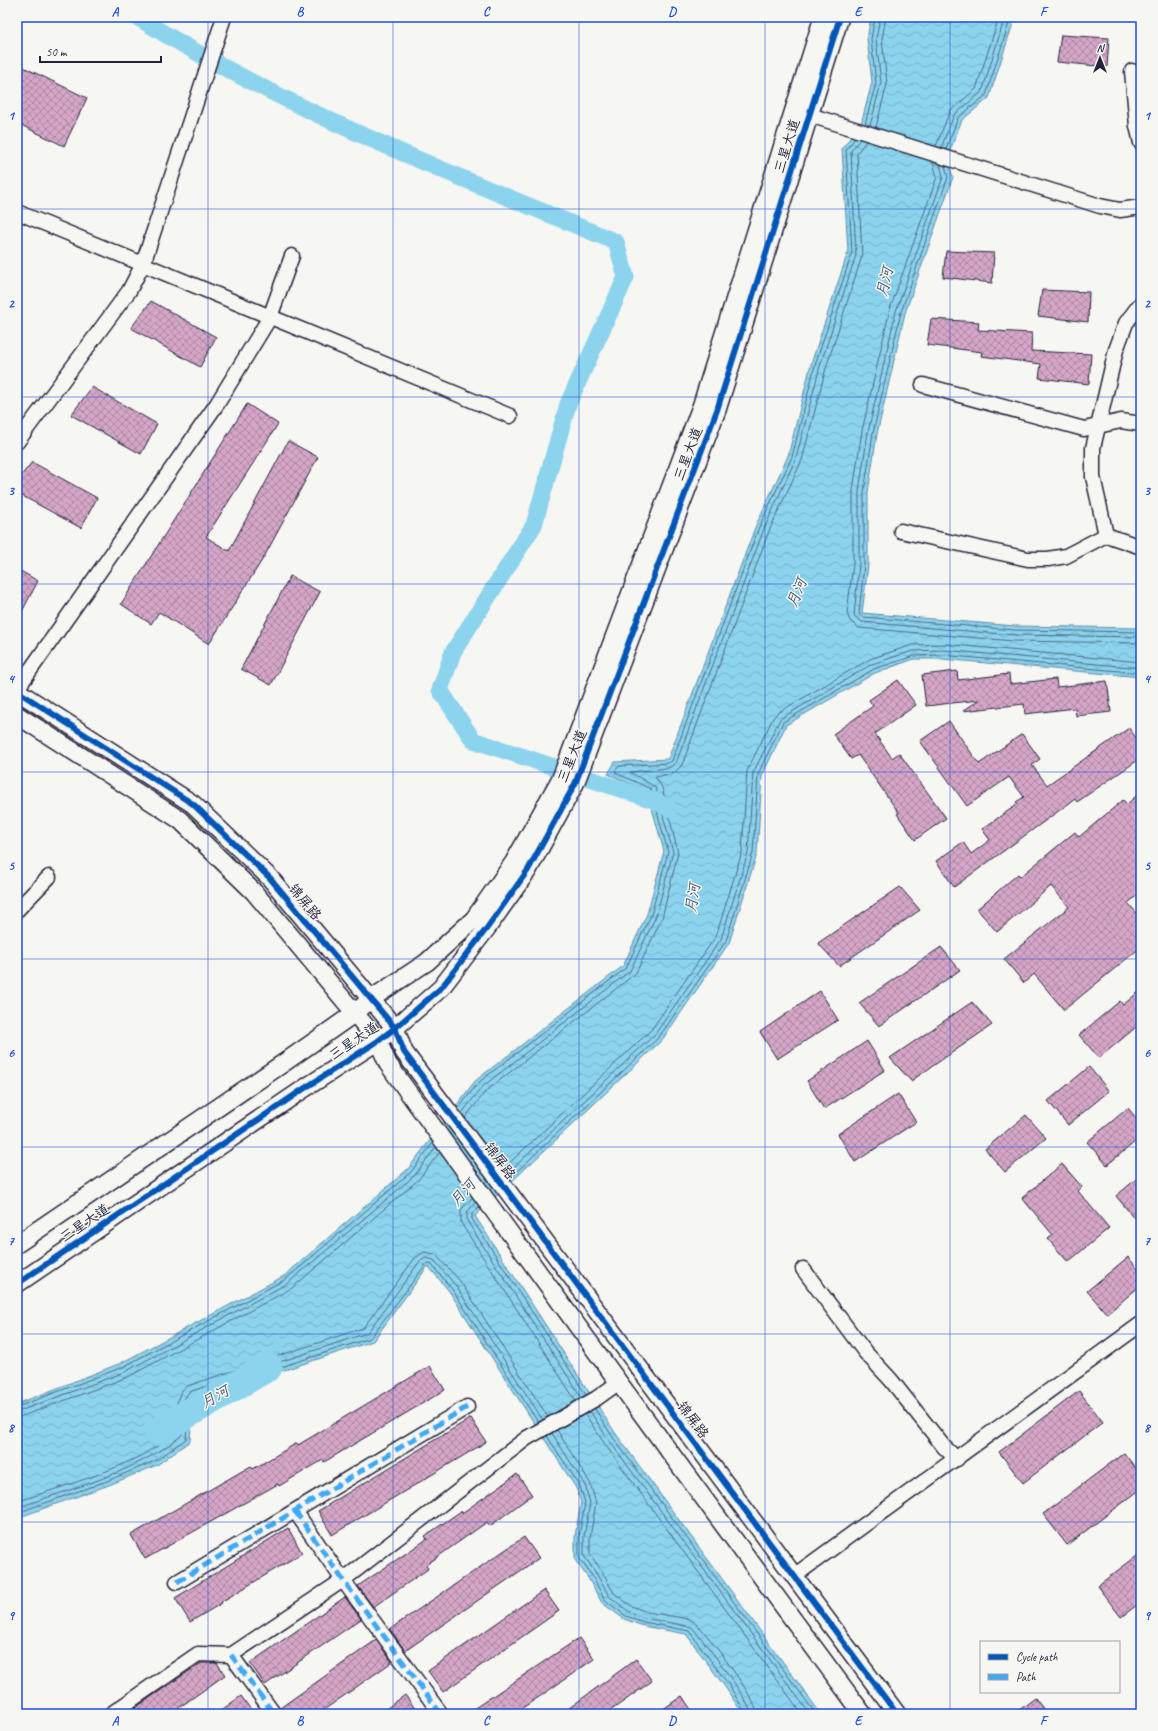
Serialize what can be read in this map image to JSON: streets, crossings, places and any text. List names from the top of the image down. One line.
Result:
{"streets":{"street":["三星大道","锦屏路"]},"crossings":[["三星大道","锦屏路"]],"water":["月河"],"legend":["Cycle path","Path"],"scale_bar":"50 m","north":"top","grid":{"columns":["A","B","C","D","E","F"],"rows":["1","2","3","4","5","6","7","8","9"]}}
